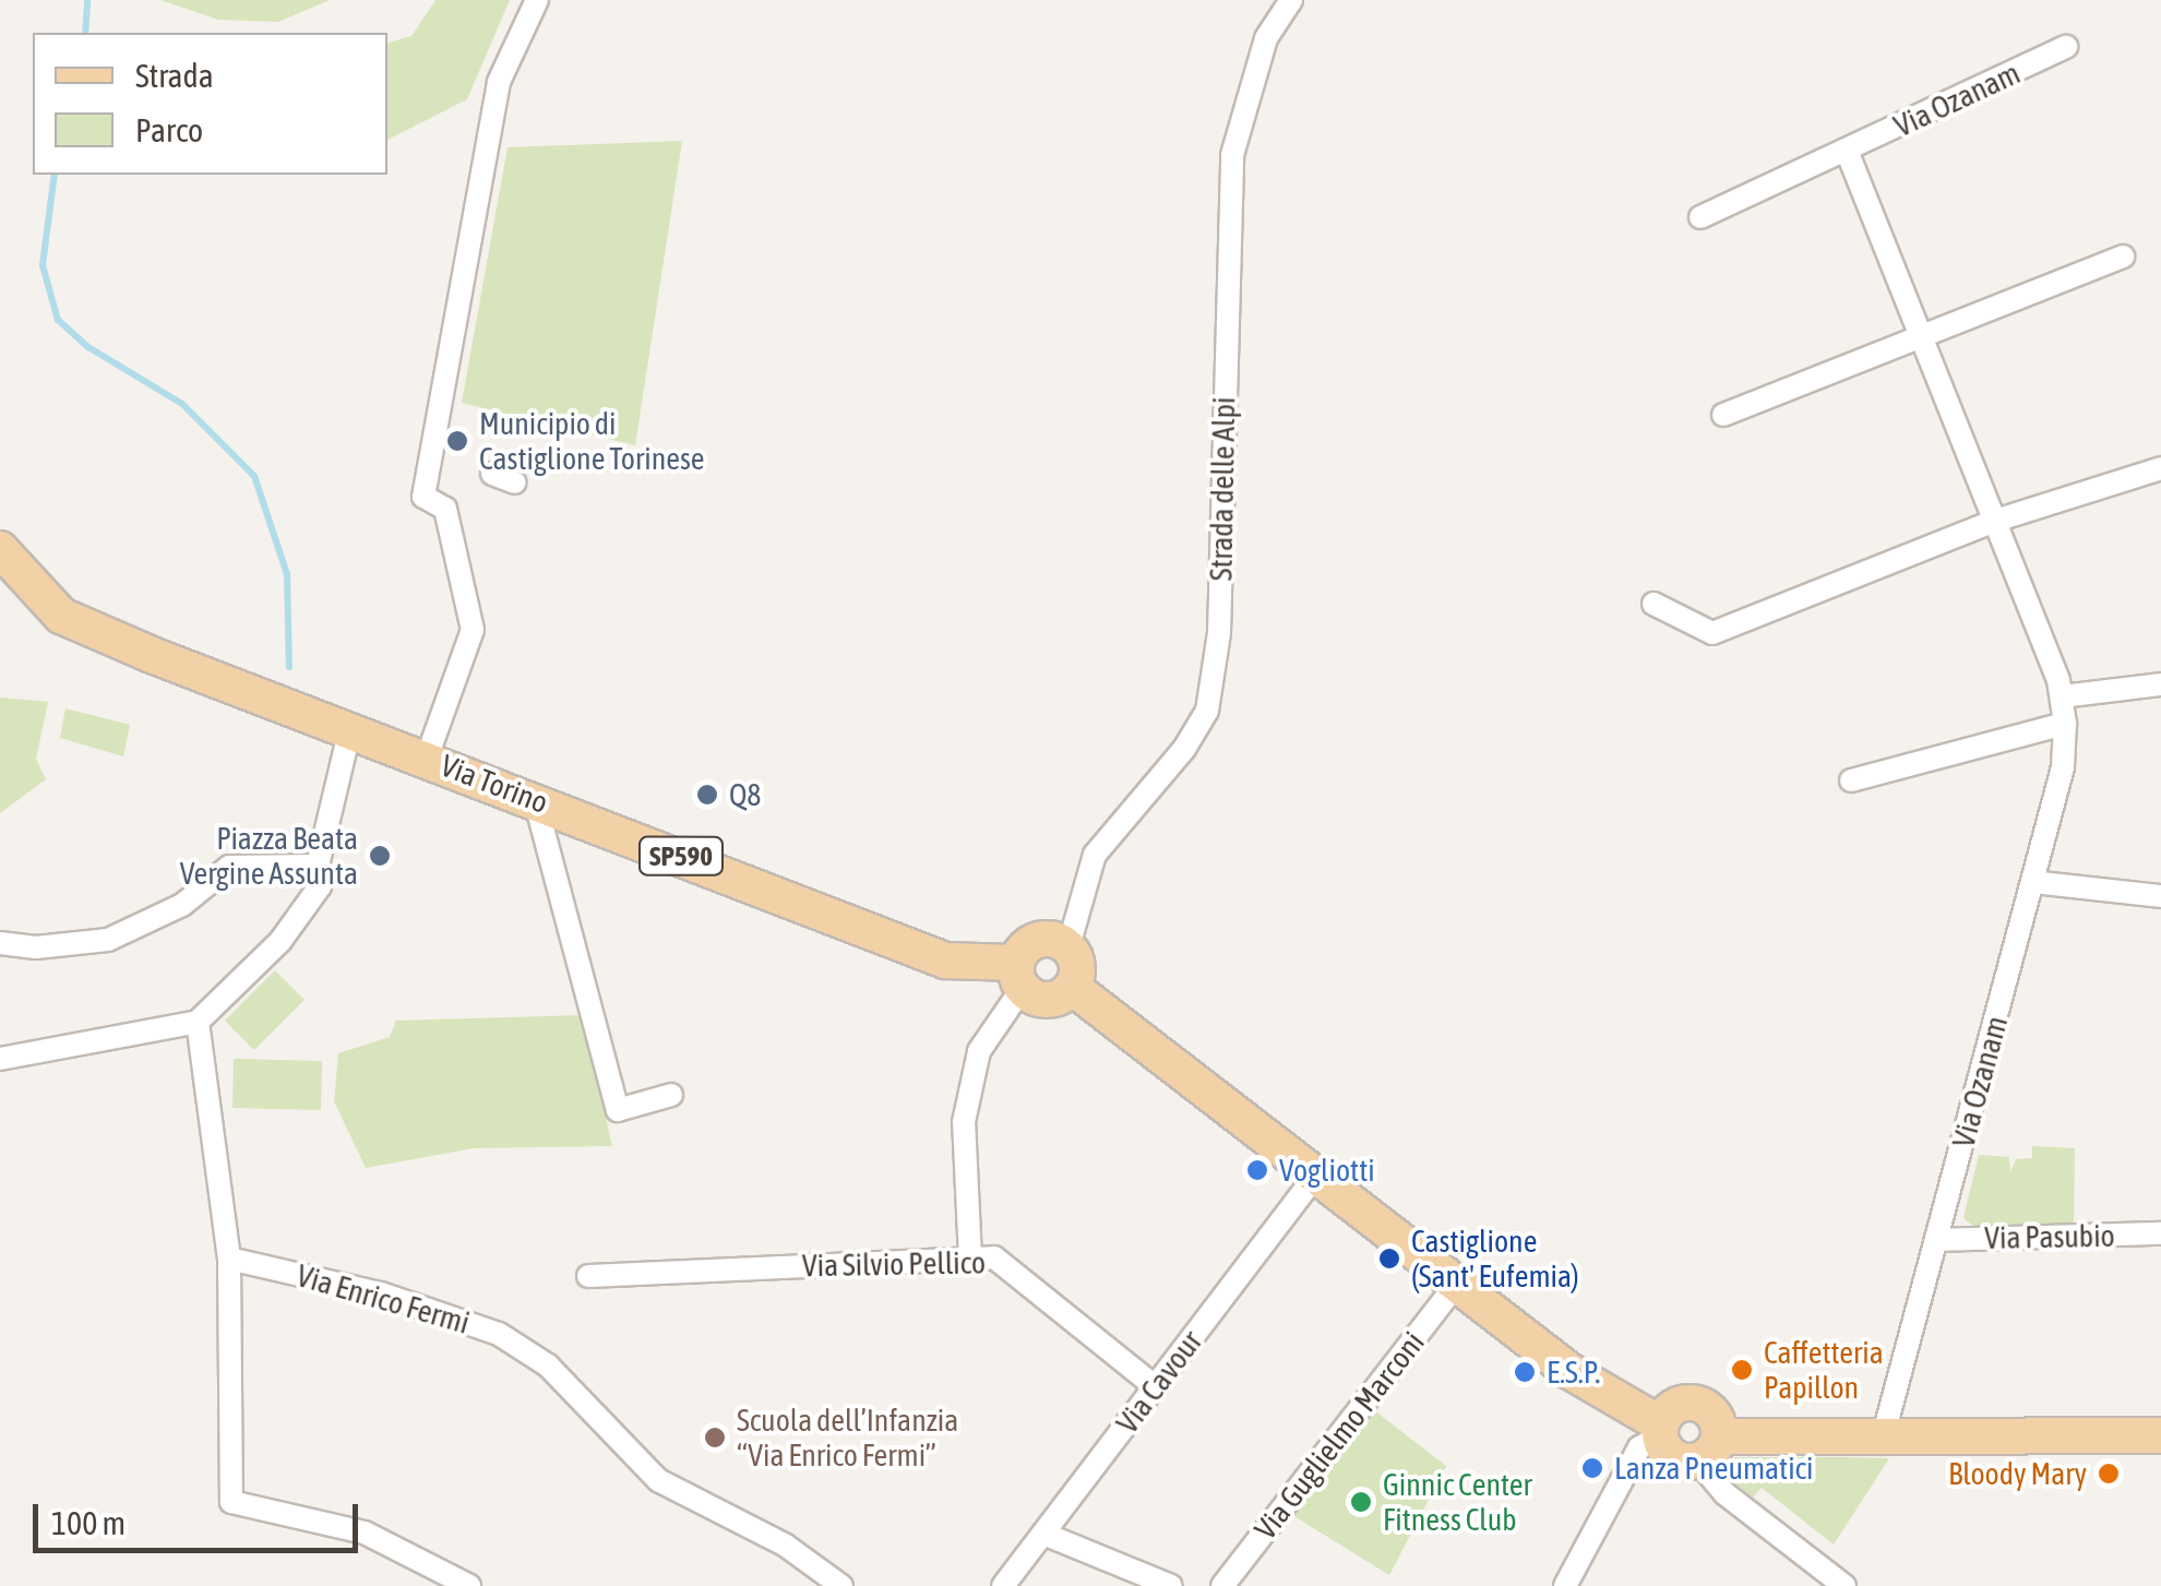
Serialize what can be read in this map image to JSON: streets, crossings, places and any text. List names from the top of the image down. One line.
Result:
{"streets":{"main road":["Via Torino","SP590"],"street":["Via Ozanam","Strada delle Alpi","Via Pasubio","Via Silvio Pellico","Via Enrico Fermi","Via Cavour","Via Guglielmo Marconi"]},"crossings":[["Via Ozanam","Via Pasubio"],["Strada delle Alpi","Via Torino"],["Strada delle Alpi","SP590"],["Via Torino","SP590"],["Via Silvio Pellico","Via Cavour"]],"places":["Municipio di Castiglione Torinese","Q8","Piazza Beata Vergine Assunta","Vogliotti","Castiglione (Sant' Eufemia)","Caffetteria Papillon","E.S.P.","Scuola dell’Infanzia “Via Enrico Fermi”","Lanza Pneumatici","Bloody Mary","Ginnic Center Fitness Club"],"legend":["Strada","Parco"],"scale_bar":"100 m"}
